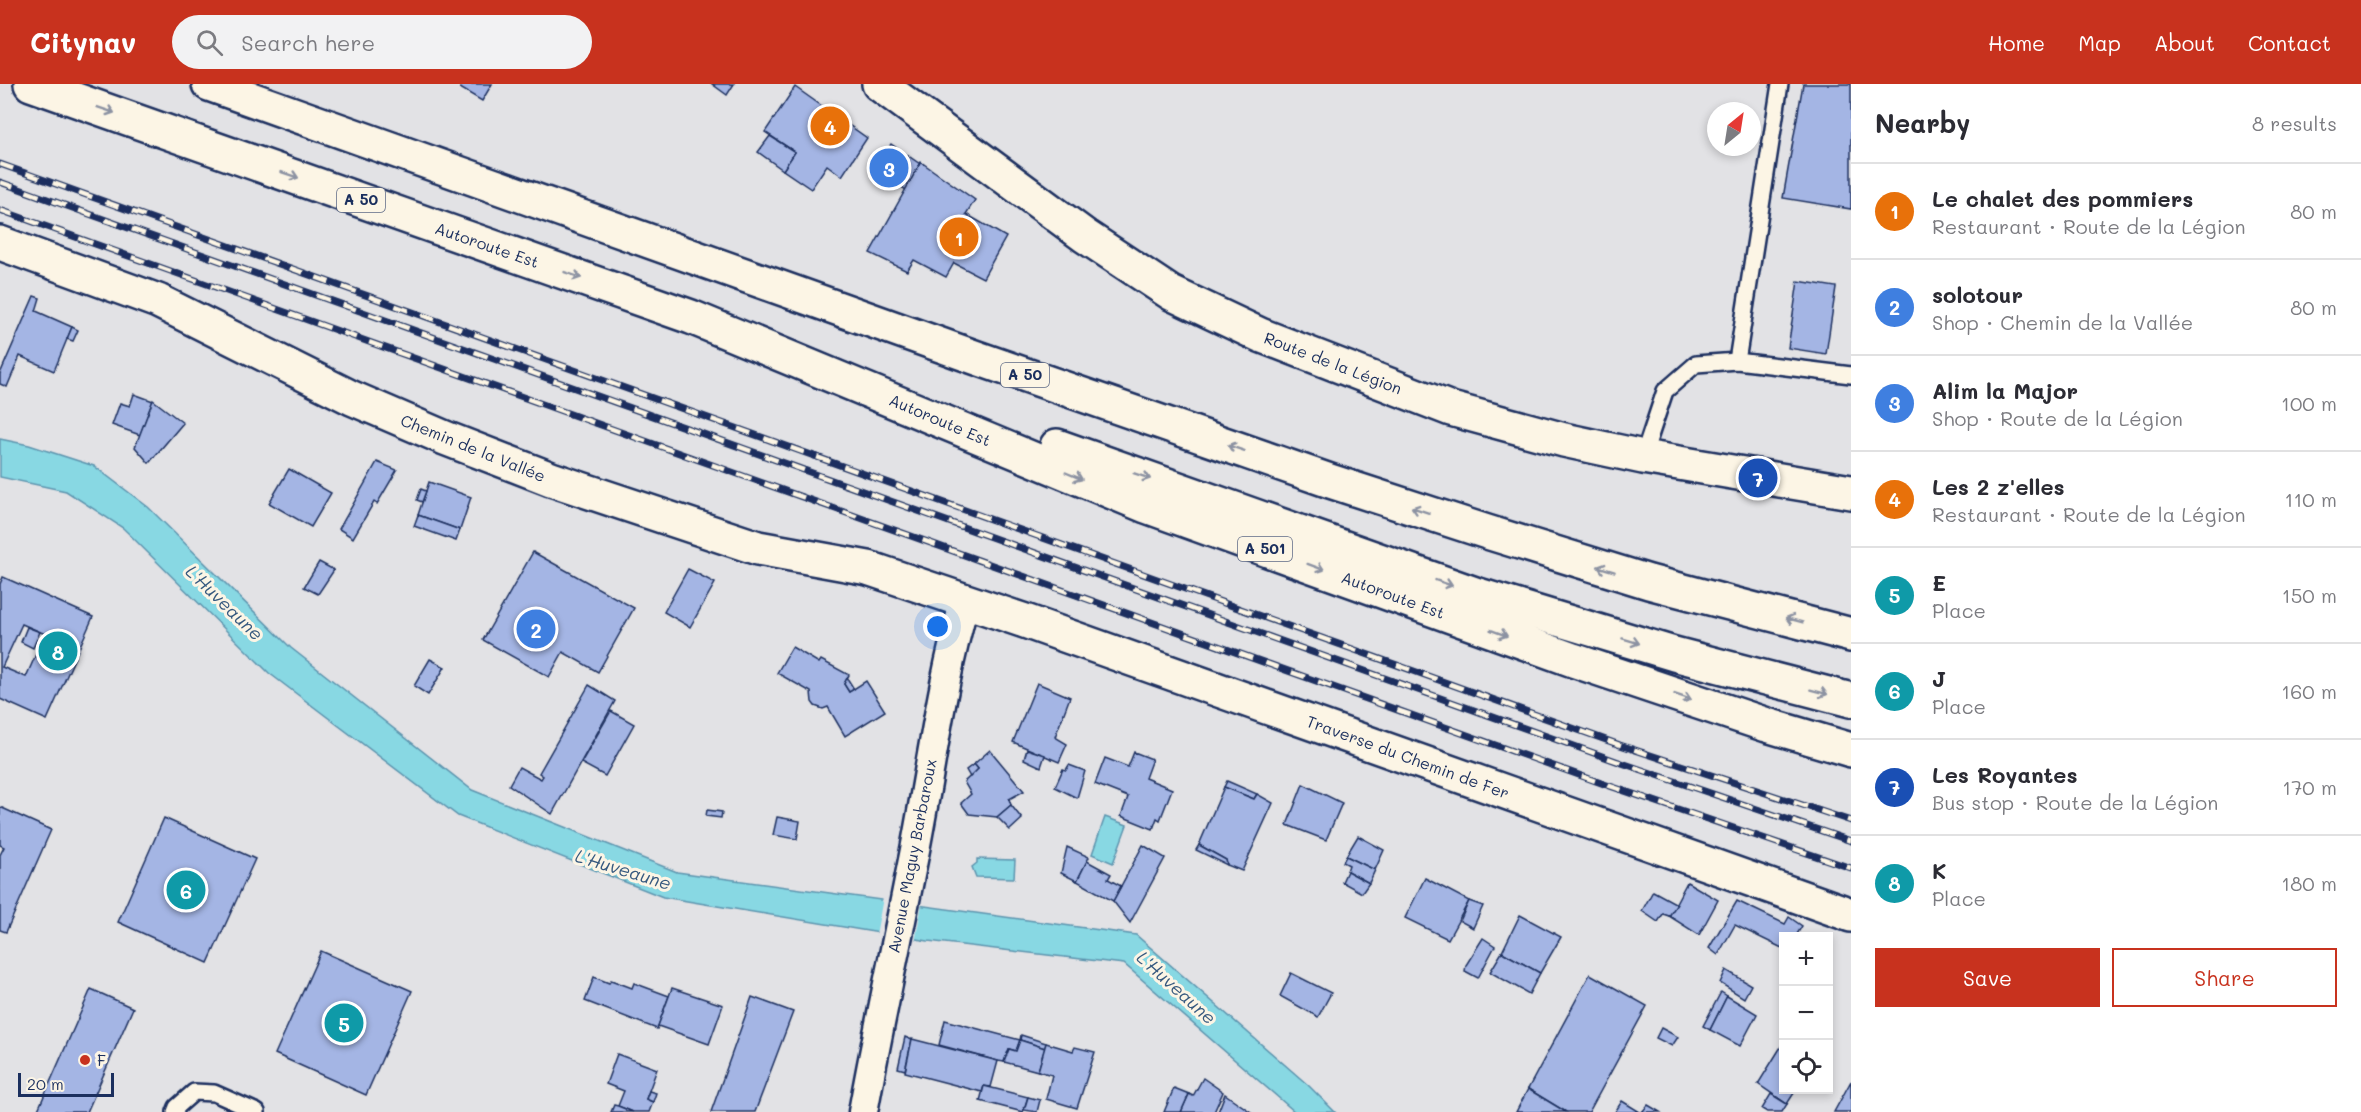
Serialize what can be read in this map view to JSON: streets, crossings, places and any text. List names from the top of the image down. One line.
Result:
{"streets":{"main road":["A 50","Autoroute Est","Route de la Légion","Chemin de la Vallée","A 501","Traverse du Chemin de Fer"],"street":["Avenue Maguy Barbaroux"]},"crossings":[["A 50","Autoroute Est"],["Chemin de la Vallée","Traverse du Chemin de Fer"],["Chemin de la Vallée","Avenue Maguy Barbaroux"],["Traverse du Chemin de Fer","Avenue Maguy Barbaroux"]],"water":["L'Huveaune"],"places":["F"],"scale_bar":"20 m","north":"top right","page":{"header":"Citynav","search":"Search here","nav":["Home","Map","About","Contact"],"heading":["Nearby","8 results"],"pins":["4","3","1","7","2","8","6","5"],"list":[{"mark":"1","name":"Le chalet des pommiers","note":"Restaurant · Route de la Légion","value":"80 m"},{"mark":"2","name":"solotour","note":"Shop · Chemin de la Vallée","value":"80 m"},{"mark":"3","name":"Alim la Major","note":"Shop · Route de la Légion","value":"100 m"},{"mark":"4","name":"Les 2 z'elles","note":"Restaurant · Route de la Légion","value":"110 m"},{"mark":"5","name":"E","note":"Place","value":"150 m"},{"mark":"6","name":"J","note":"Place","value":"160 m"},{"mark":"7","name":"Les Royantes","note":"Bus stop · Route de la Légion","value":"170 m"},{"mark":"8","name":"K","note":"Place","value":"180 m"}],"buttons":["Save","Share"],"map_buttons":["+","−"],"scale":"20 m"}}
